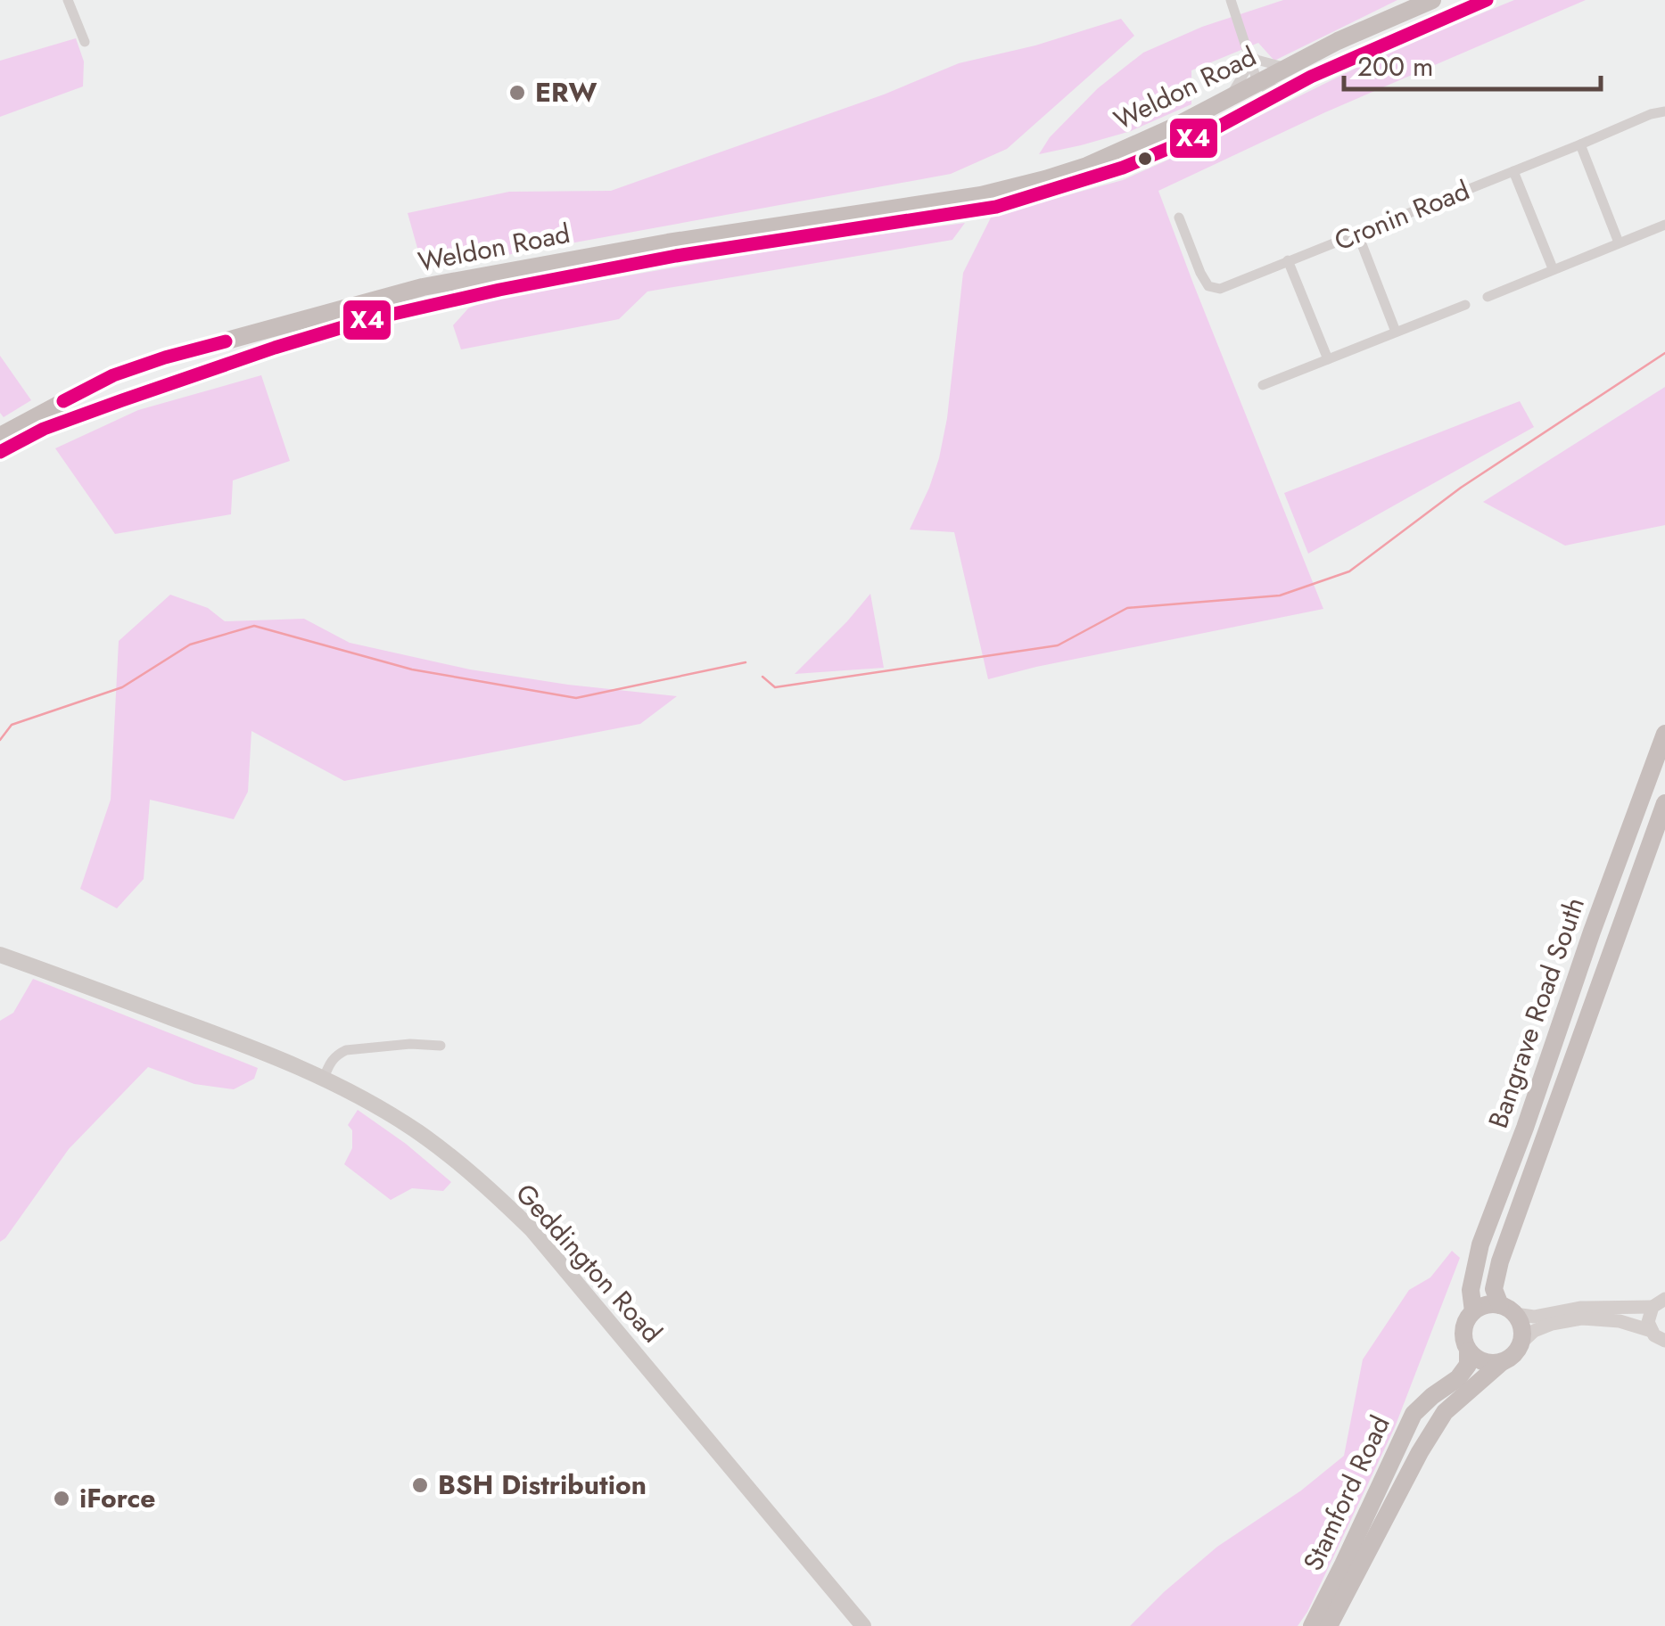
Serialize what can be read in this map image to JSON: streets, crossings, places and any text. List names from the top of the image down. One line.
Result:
{"streets":{"highway":["Weldon Road","Bangrave Road South","Stamford Road"],"main road":["Geddington Road"],"street":["Cronin Road"]},"crossings":[["Bangrave Road South","Stamford Road"]],"places":["ERW","BSH Distribution","iForce"],"lines":["transit line X4"],"scale_bar":"200 m"}
